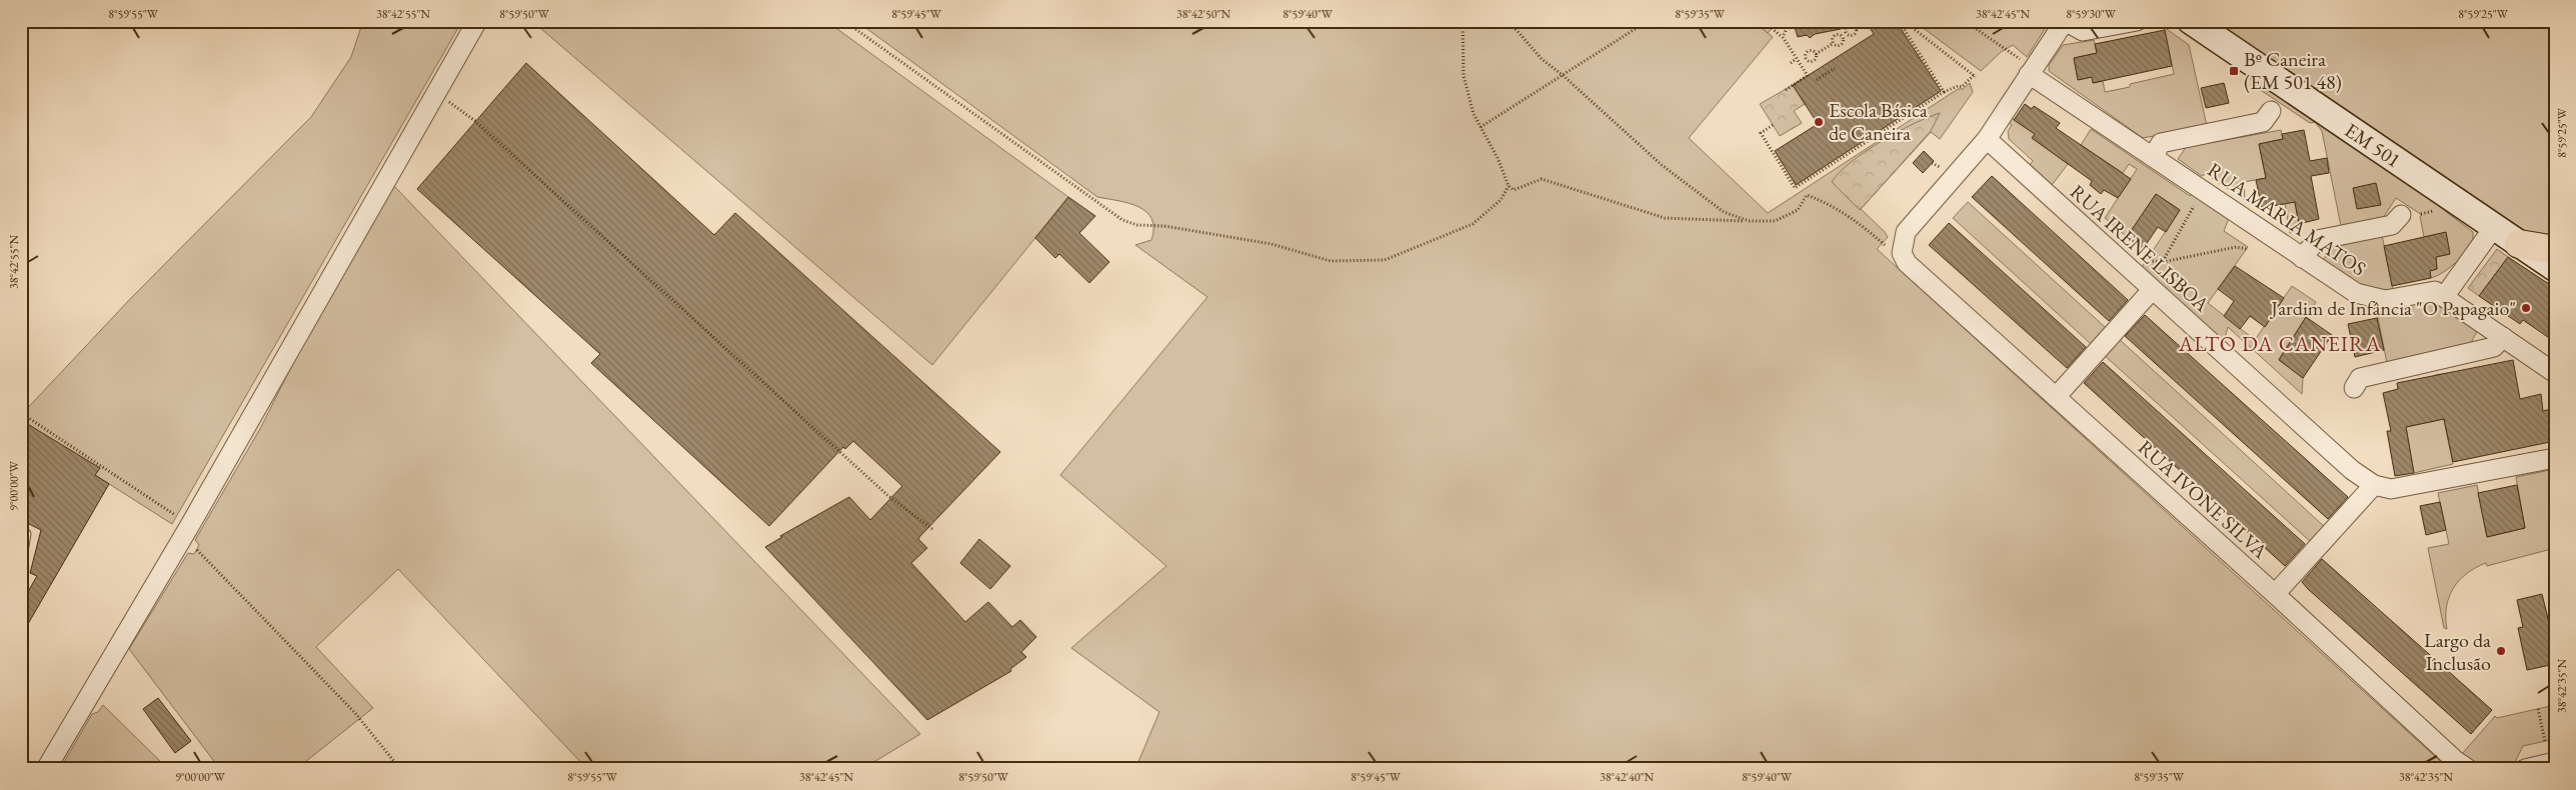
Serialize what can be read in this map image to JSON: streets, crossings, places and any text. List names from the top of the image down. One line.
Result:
{"streets":{"main road":["EM 501"],"street":["RUA MARIA MATOS","RUA IRENE LISBOA","RUA IVONE SILVA"]},"districts":["ALTO DA CANEIRA"],"places":{"transit":["Bº Caneira (EM 501 48)"],"other":["Escola Básica de Caneira","Jardim de Infância \"O Papagaio\"","Largo da Inclusão"]},"coordinates":["8°59'55\"W","38°42'55\"N","8°59'50\"W","8°59'45\"W","38°42'50\"N","8°59'40\"W","8°59'35\"W","38°42'45\"N","8°59'30\"W","8°59'25\"W","9°00'00\"W","38°42'35\"N","38°42'40\"N"]}
